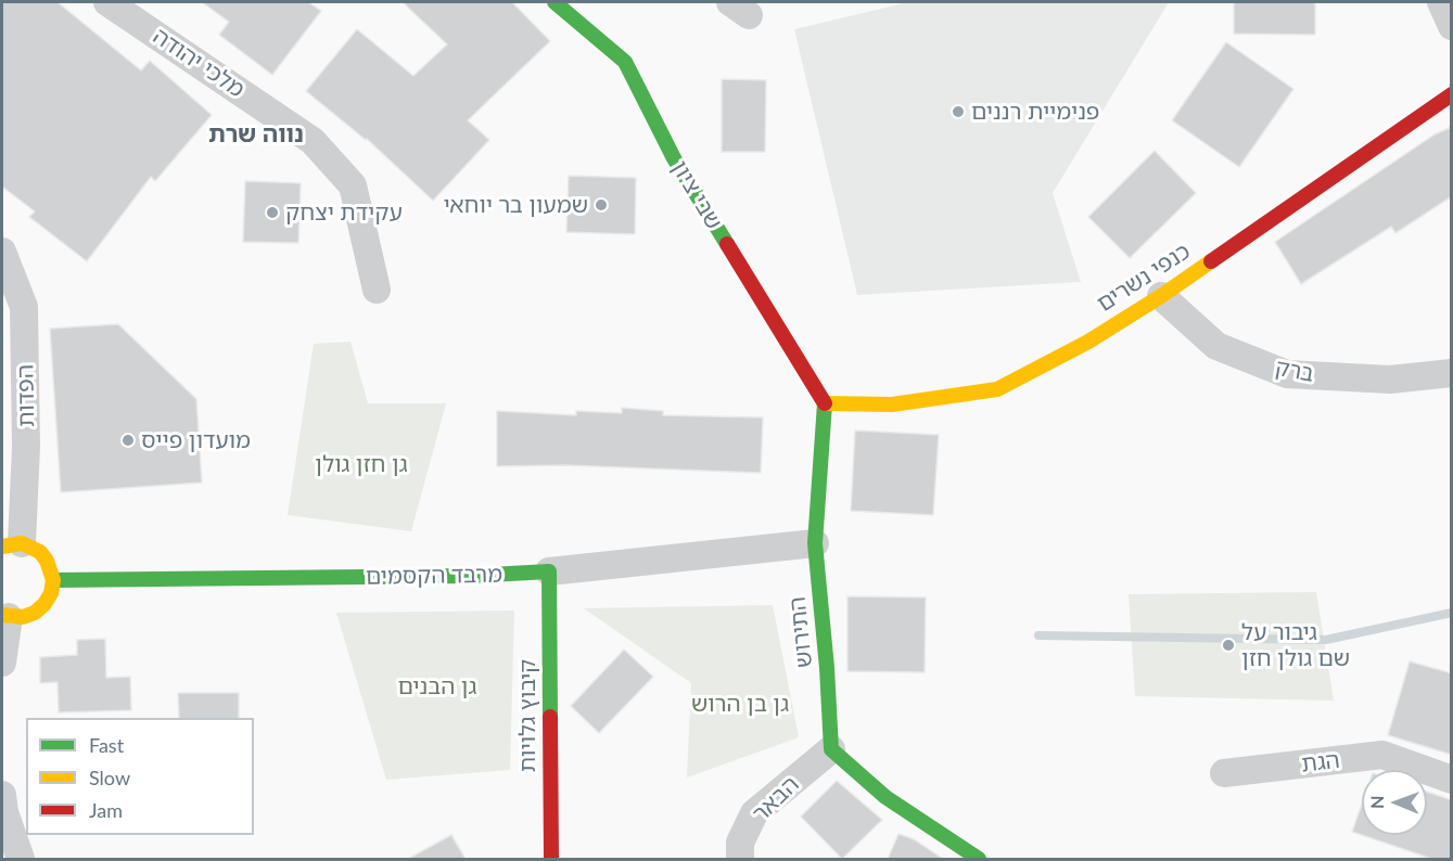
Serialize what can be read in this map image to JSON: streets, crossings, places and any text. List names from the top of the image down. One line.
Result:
{"streets":{"street":["מלכי יהודה","שבי ציון","כנפי נשרים","ברק","הפדות","מרבד הקסמים","התירוש","קיבוץ גלויות","הגת","הבאר"]},"crossings":[["שבי ציון","כנפי נשרים"],["שבי ציון","התירוש"],["כנפי נשרים","ברק"],["כנפי נשרים","התירוש"],["מרבד הקסמים","התירוש"],["מרבד הקסמים","קיבוץ גלויות"],["התירוש","הבאר"]],"districts":["נווה שרת"],"parks":["גן חזן גולן","גן הבנים","גן בן הרוש"],"places":["פנימיית רננים","שמעון בר יוחאי","עקידת יצחק","מועדון פייס","גיבור על שם גולן חזן"],"legend":["Fast","Slow","Jam"],"north":"left"}
